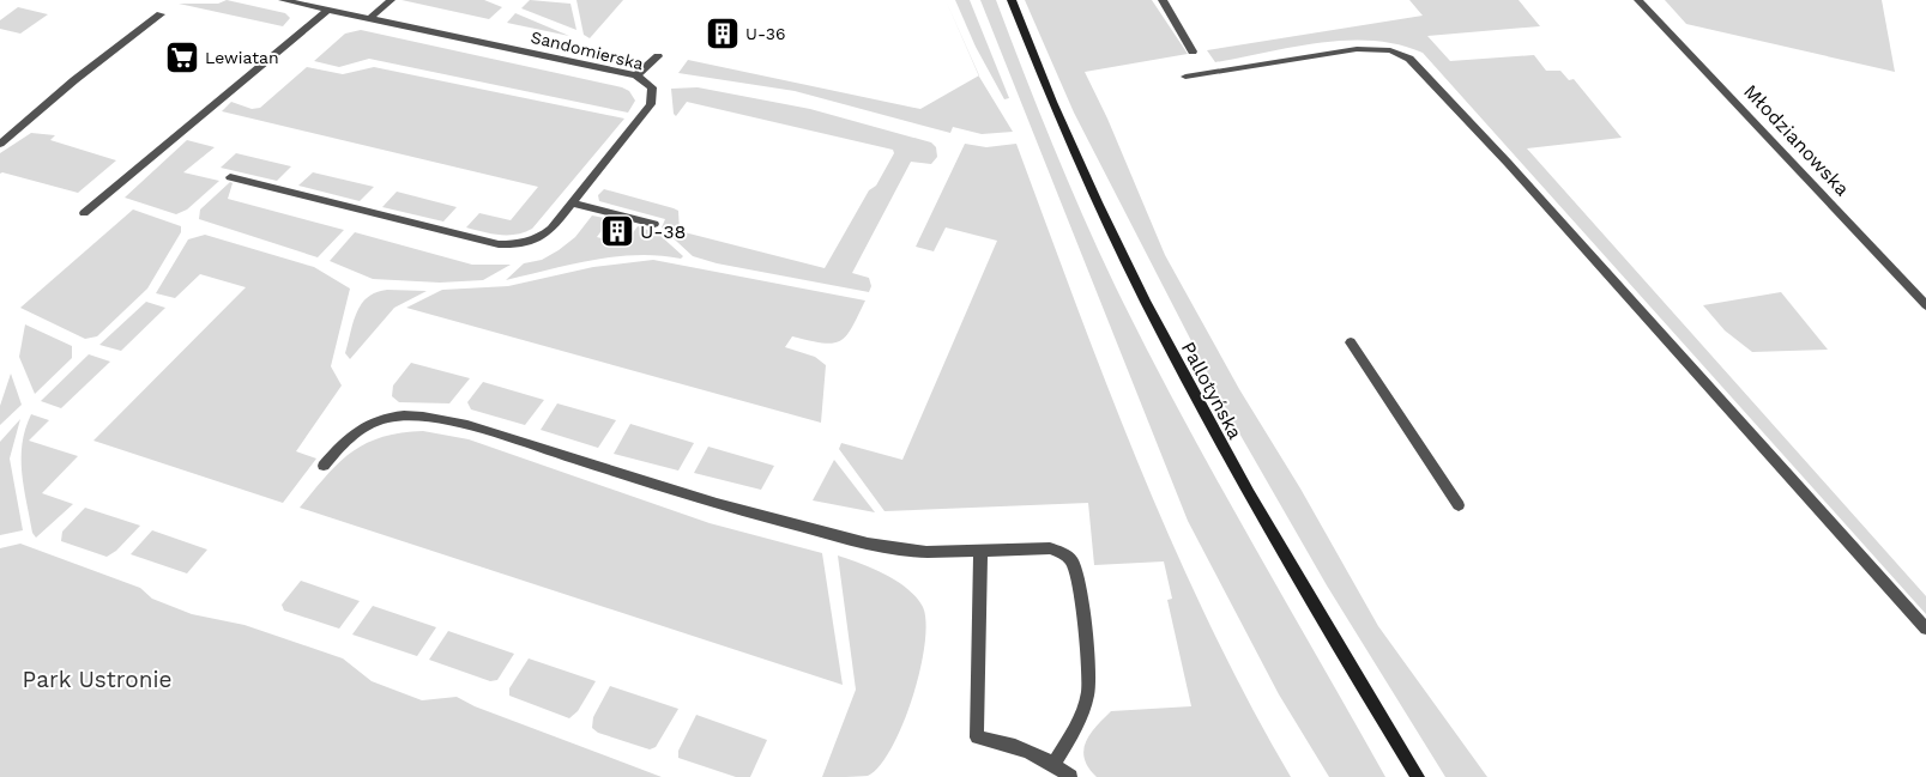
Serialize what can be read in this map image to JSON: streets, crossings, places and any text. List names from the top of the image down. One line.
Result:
{"streets":{"main road":["Pallotyńska"],"street":["Sandomierska","Młodzianowska"]},"parks":["Park Ustronie"],"places":{"building":["U-36","U-38"],"supermarket":["Lewiatan"]}}
